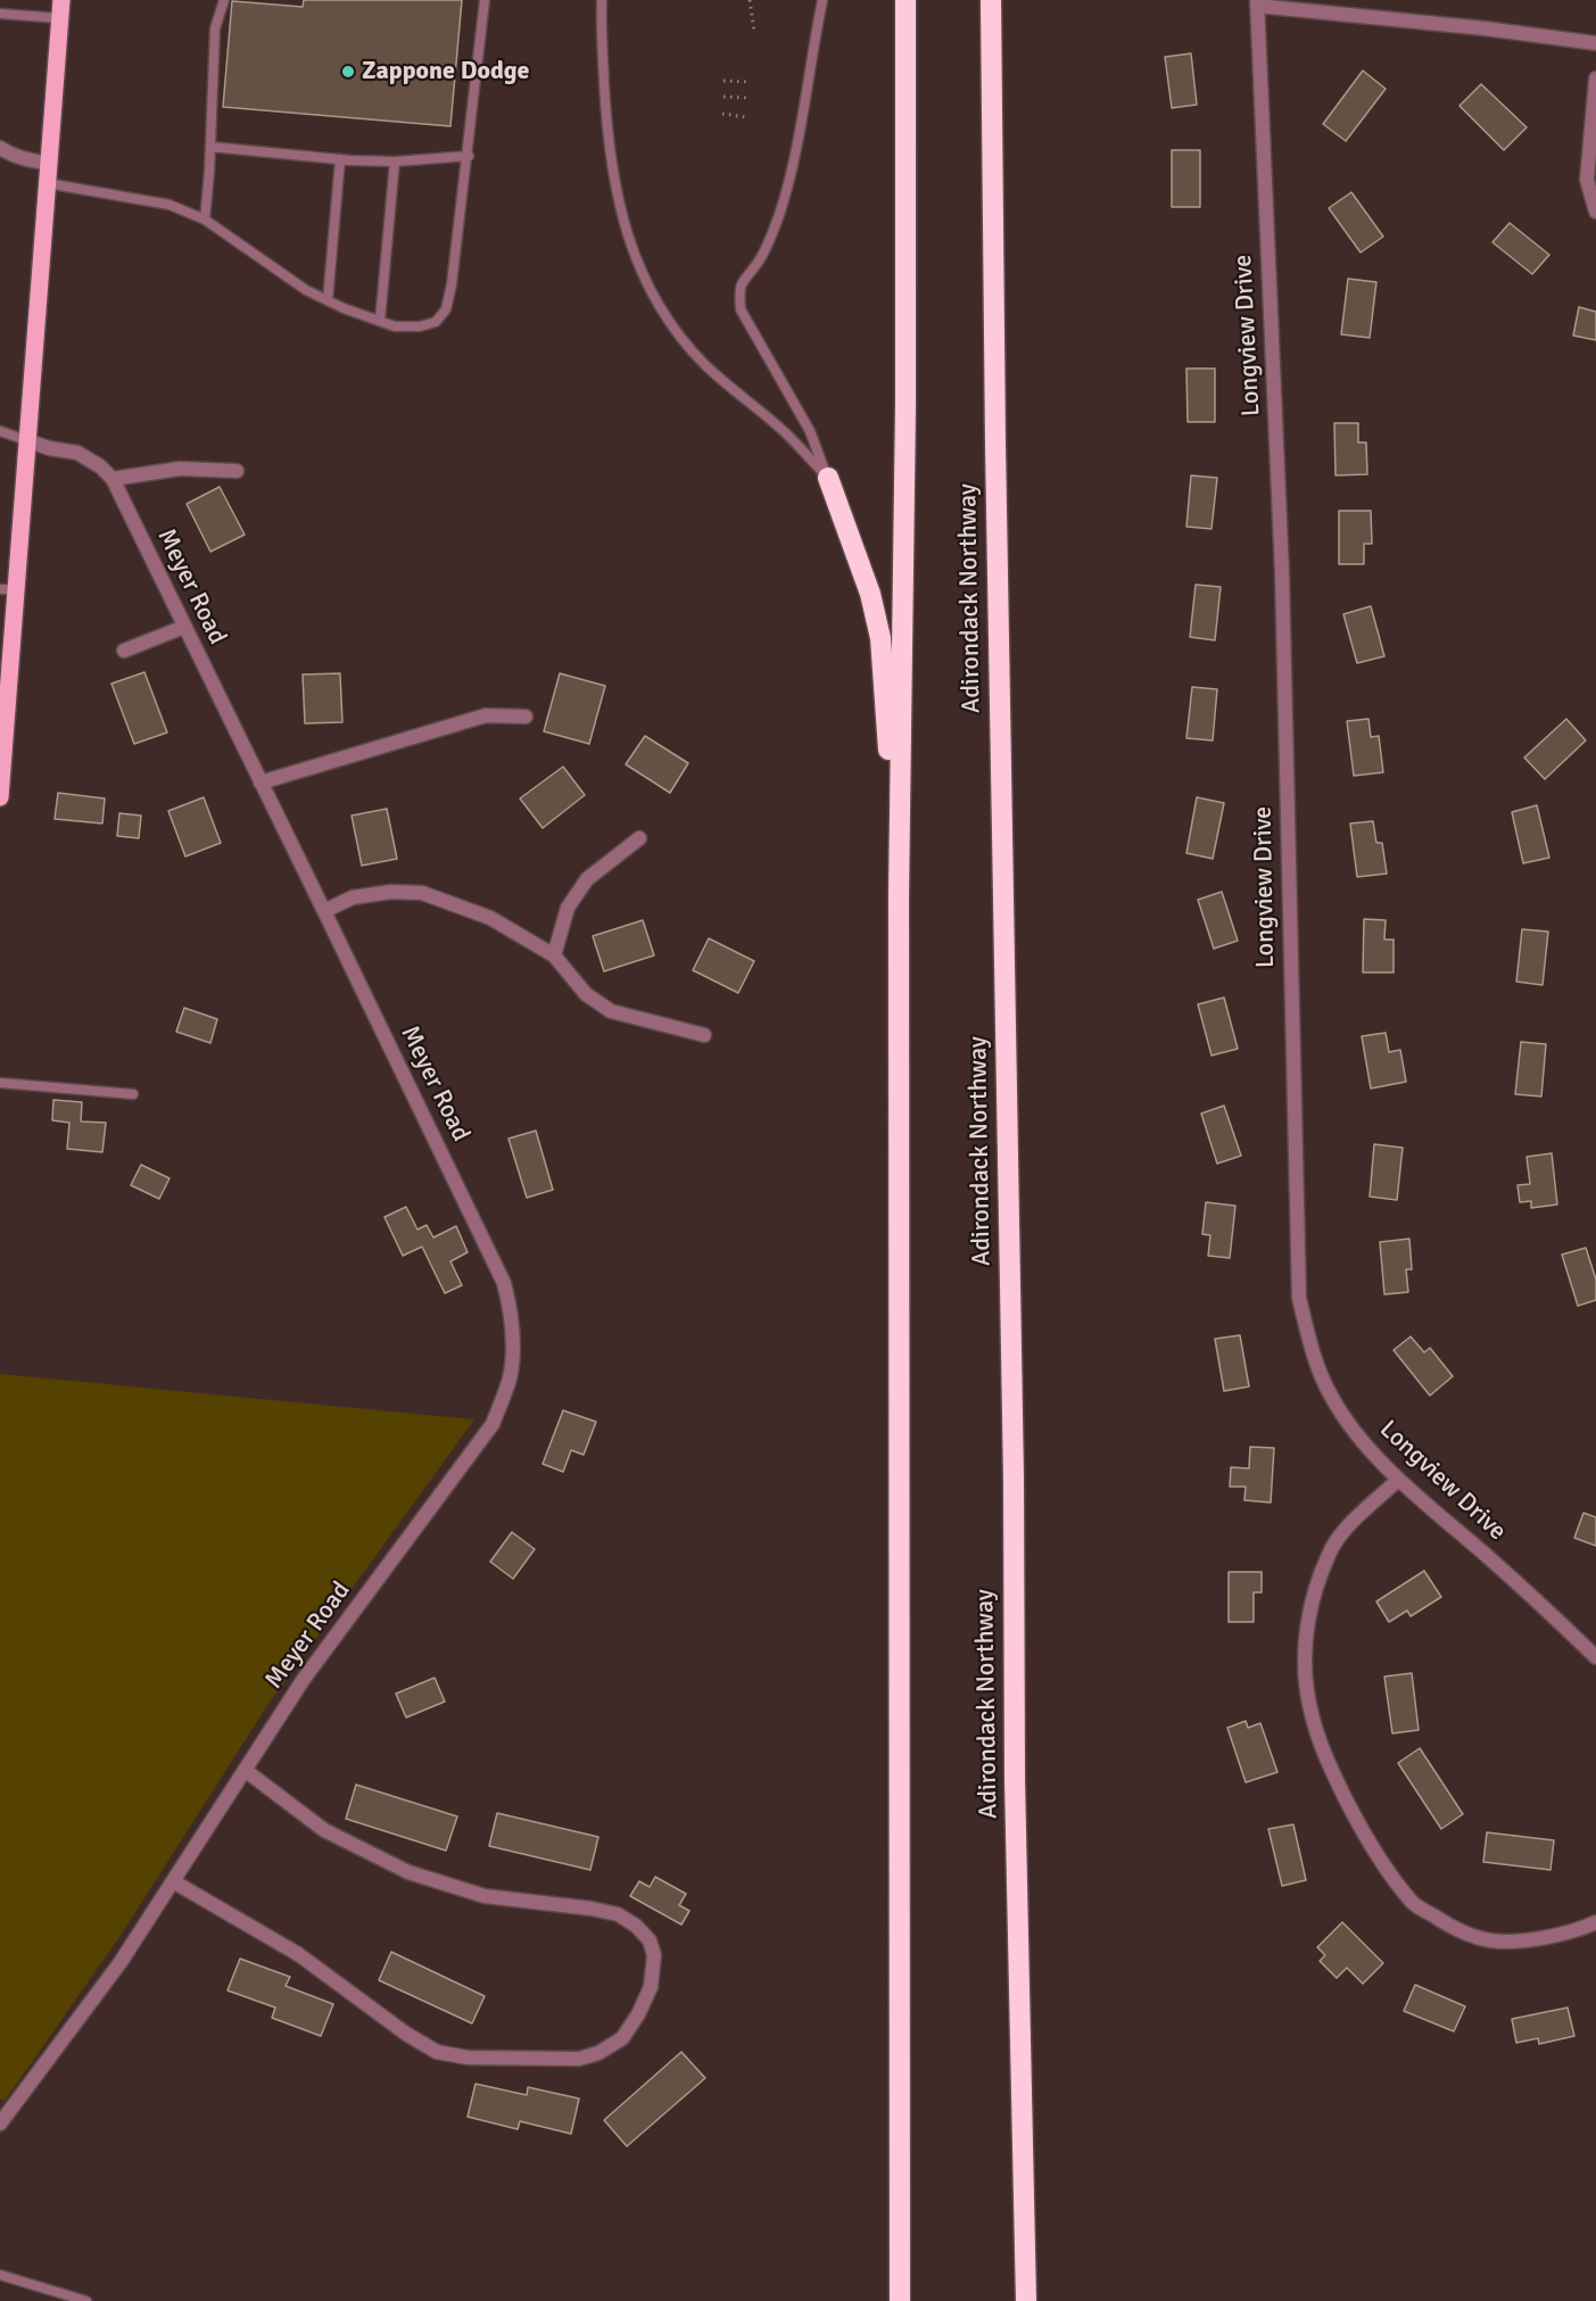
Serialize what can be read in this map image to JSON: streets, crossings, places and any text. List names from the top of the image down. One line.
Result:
{"streets":{"highway":["Adirondack Northway"],"street":["Longview Drive","Meyer Road"]},"places":["Zappone Dodge"]}
